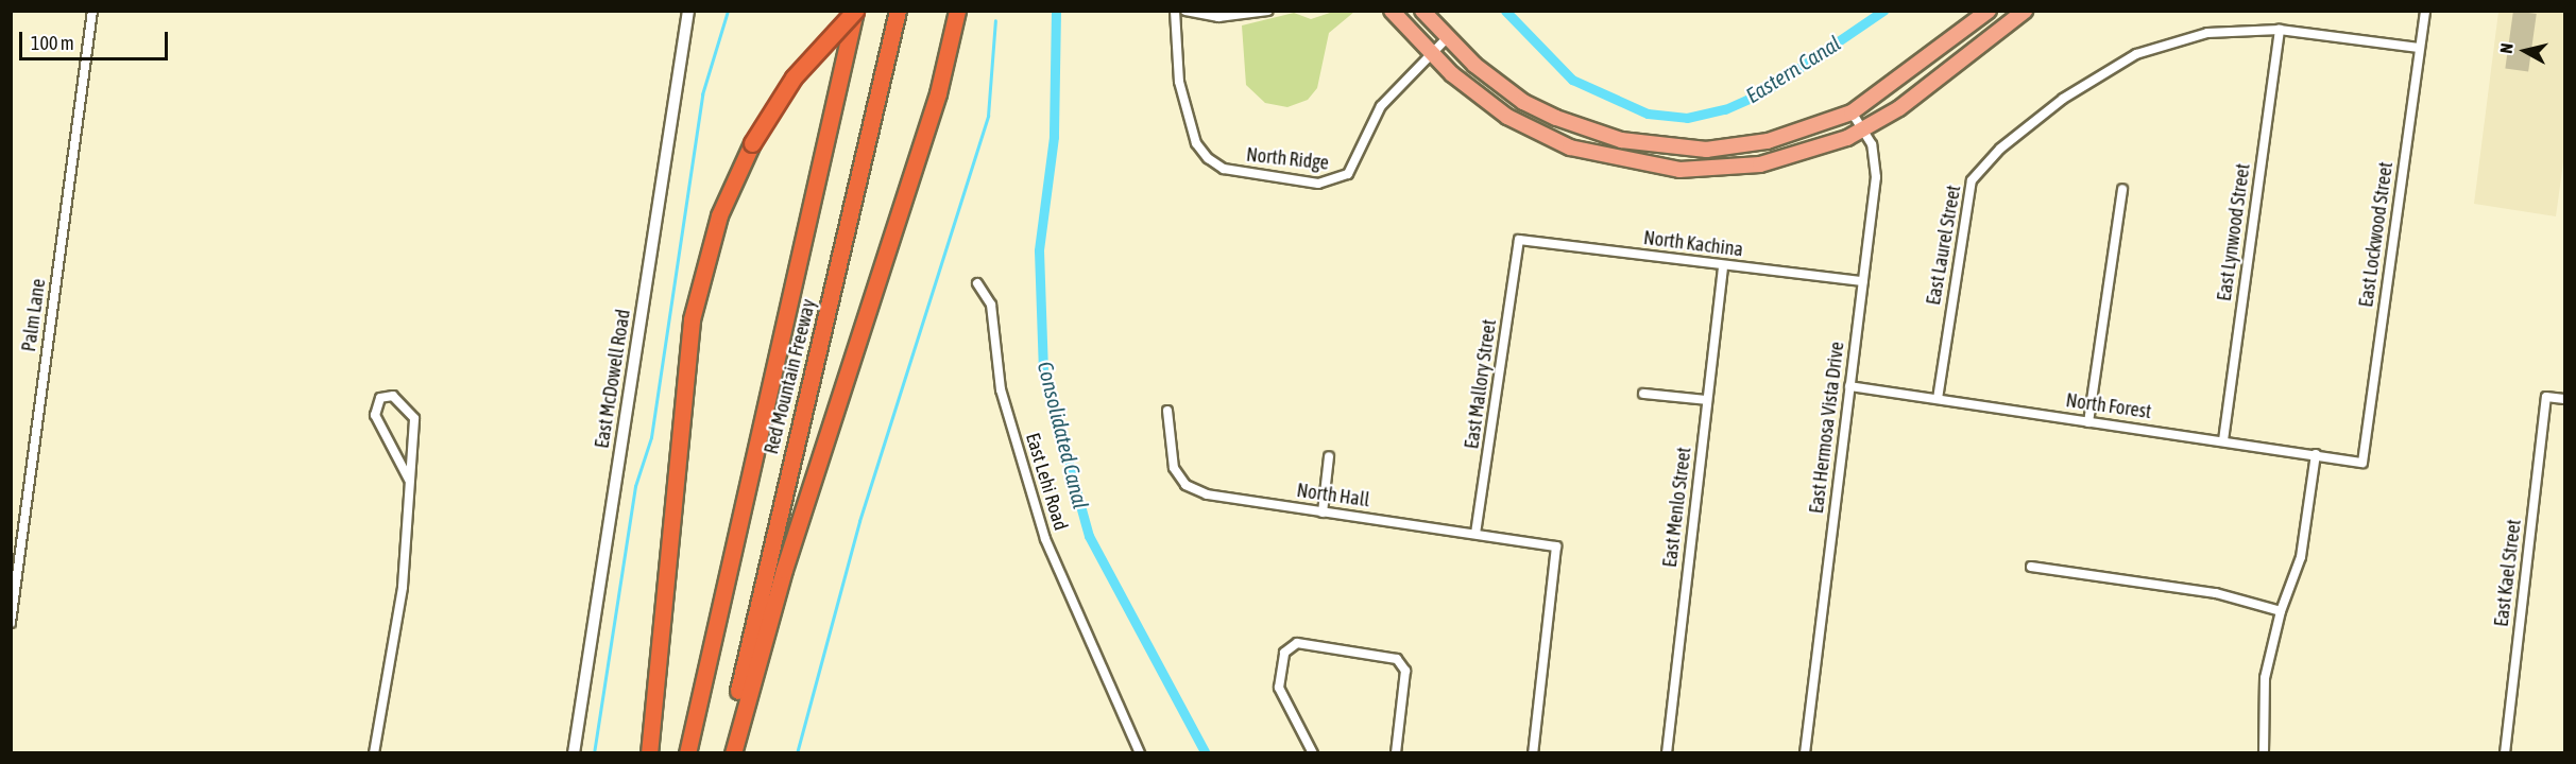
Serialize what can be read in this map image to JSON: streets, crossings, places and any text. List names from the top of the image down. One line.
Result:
{"streets":{"highway":["Red Mountain Freeway"],"street":["North Ridge","East Lynwood Street","East Lockwood Street","North Kachina","East Laurel Street","Palm Lane","East McDowell Road","East Mallory Street","North Forest","East Hermosa Vista Drive","East Lehi Road","North Hall","East Menlo Street","East Kael Street"]},"crossings":[["East Lynwood Street","East Laurel Street"],["East Lynwood Street","North Forest"],["East Lockwood Street","North Forest"],["North Kachina","East Mallory Street"],["North Kachina","East Hermosa Vista Drive"],["North Kachina","East Menlo Street"],["East Laurel Street","North Forest"],["East Mallory Street","North Hall"],["North Forest","East Hermosa Vista Drive"]],"water":["Eastern Canal","Consolidated Canal"],"scale_bar":"100 m","north":"left"}
